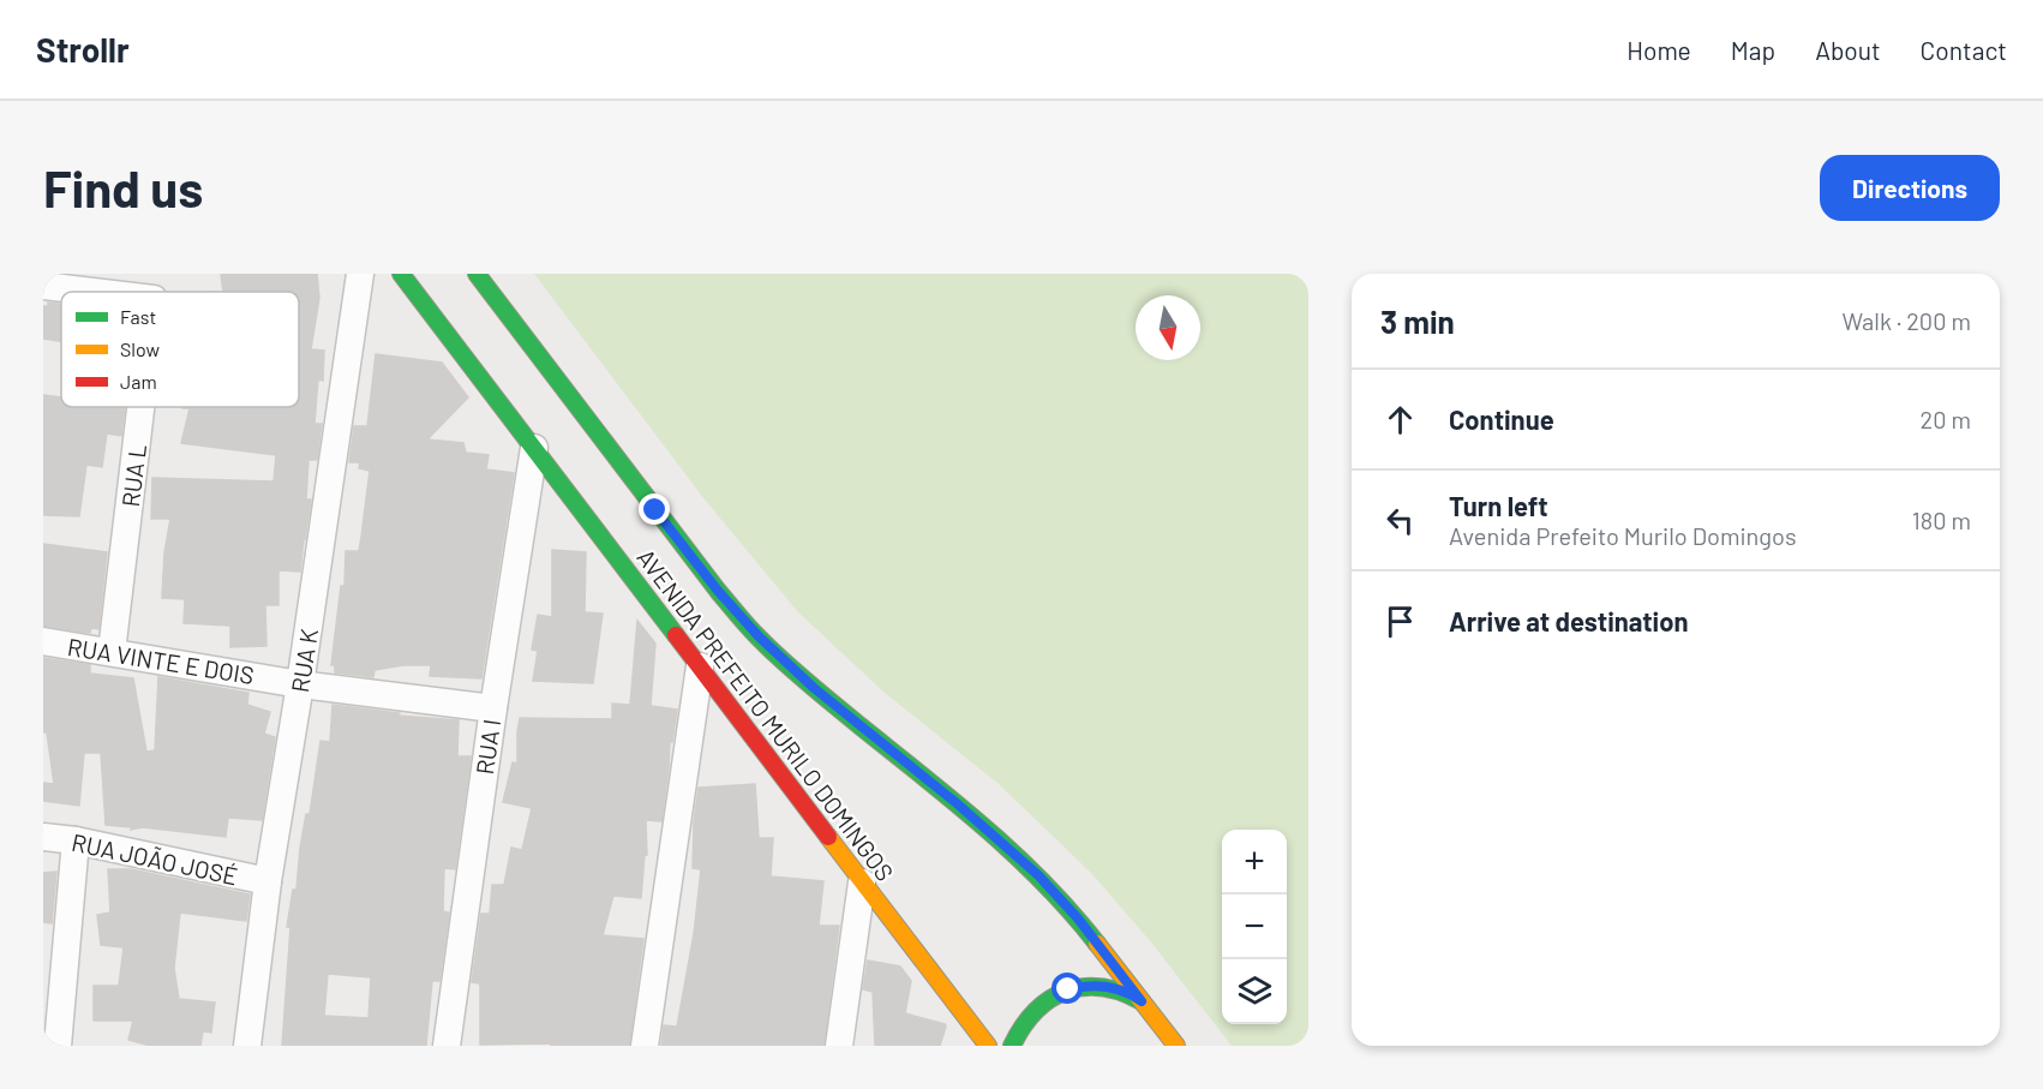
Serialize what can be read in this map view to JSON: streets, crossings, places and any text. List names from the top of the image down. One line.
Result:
{"streets":{"main road":["AVENIDA PREFEITO MURILO DOMINGOS"],"street":["RUA L","RUA VINTE E DOIS","RUA K","RUA I","RUA JOÃO JOSÉ"]},"crossings":[["RUA L","RUA VINTE E DOIS"],["RUA VINTE E DOIS","RUA K"],["RUA VINTE E DOIS","RUA I"],["RUA K","RUA JOÃO JOSÉ"],["AVENIDA PREFEITO MURILO DOMINGOS","RUA I"]],"legend":["Fast","Slow","Jam"],"north":"bottom","page":{"header":"Strollr","nav":["Home","Map","About","Contact"],"buttons":"Directions","title":"Find us","heading":["3 min","Walk · 200 m"],"list":[["Continue","20 m"],["Turn left","Avenida Prefeito Murilo Domingos","180 m"],"Arrive at destination"],"map_buttons":["+","−"]}}
